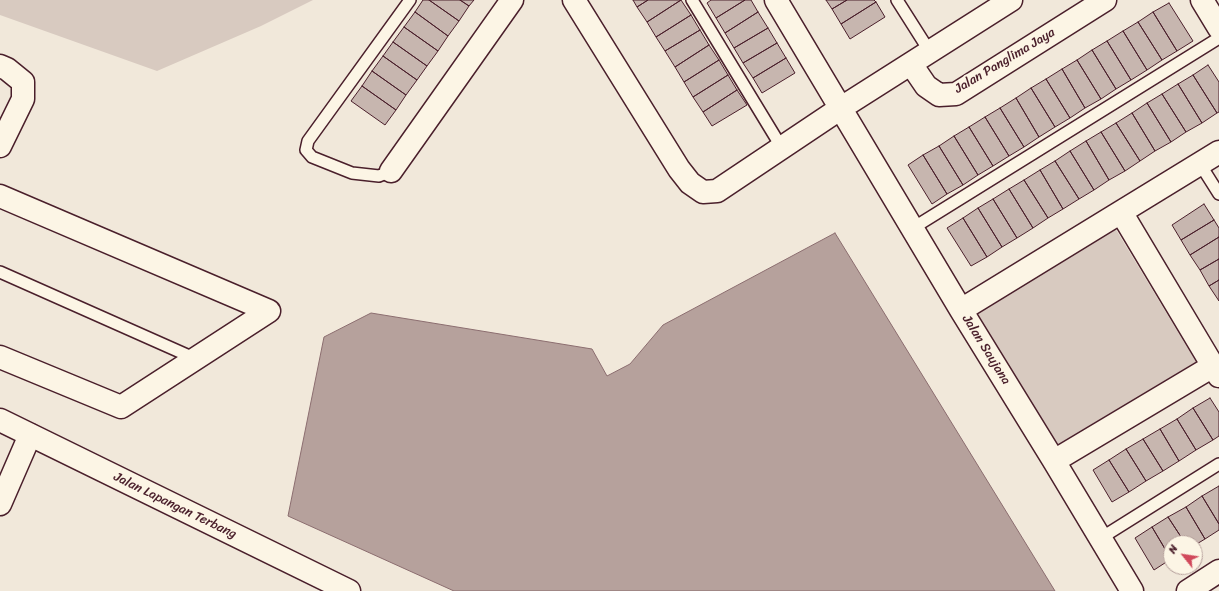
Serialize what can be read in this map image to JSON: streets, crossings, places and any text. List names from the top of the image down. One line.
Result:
{"streets":{"street":["Jalan Panglima Jaya","Jalan Saujana","Jalan Lapangan Terbang"]},"north":"top left"}
